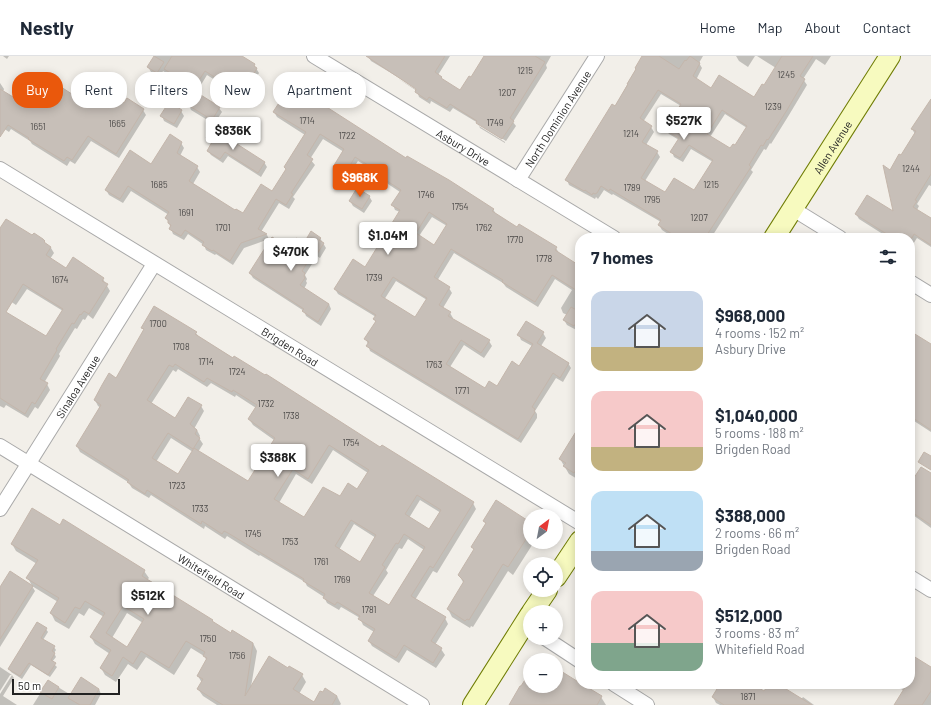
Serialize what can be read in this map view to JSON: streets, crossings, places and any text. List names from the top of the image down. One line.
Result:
{"streets":{"street":["North Dominion Avenue","Asbury Drive","Allen Avenue","Brigden Road","Sinaloa Avenue","Whitefield Road"]},"crossings":[["North Dominion Avenue","Asbury Drive"],["Brigden Road","Sinaloa Avenue"],["Sinaloa Avenue","Whitefield Road"]],"house_numbers":["1215","1245","1207","1239","1714","1749","1665","1651","1214","1722","1244","1685","1215","1789","1746","1795","1754","1691","1207","1701","1762","1770","1778","1739","1674","1700","1708","1714","1763","1724","1771","1732","1738","1754","1723","1733","1745","1753","1761","1769","1781","1750","1756","1871"],"scale_bar":"50 m","north":"top right","page":{"header":"Nestly","nav":["Home","Map","About","Contact"],"chip":["Buy","Rent","Filters","New","Apartment"],"price":["$527K","$836K","$968K","$1.04M","$470K","$388K","$512K"],"heading":"7 homes","list":[{"name":"$968,000","note":"4 rooms · 152 m² · Asbury Drive"},{"name":"$1,040,000","note":"5 rooms · 188 m² · Brigden Road"},{"name":"$388,000","note":"2 rooms · 66 m² · Brigden Road"},{"name":"$512,000","note":"3 rooms · 83 m² · Whitefield Road"}],"map_buttons":["+","−"],"scale":"50 m"}}
